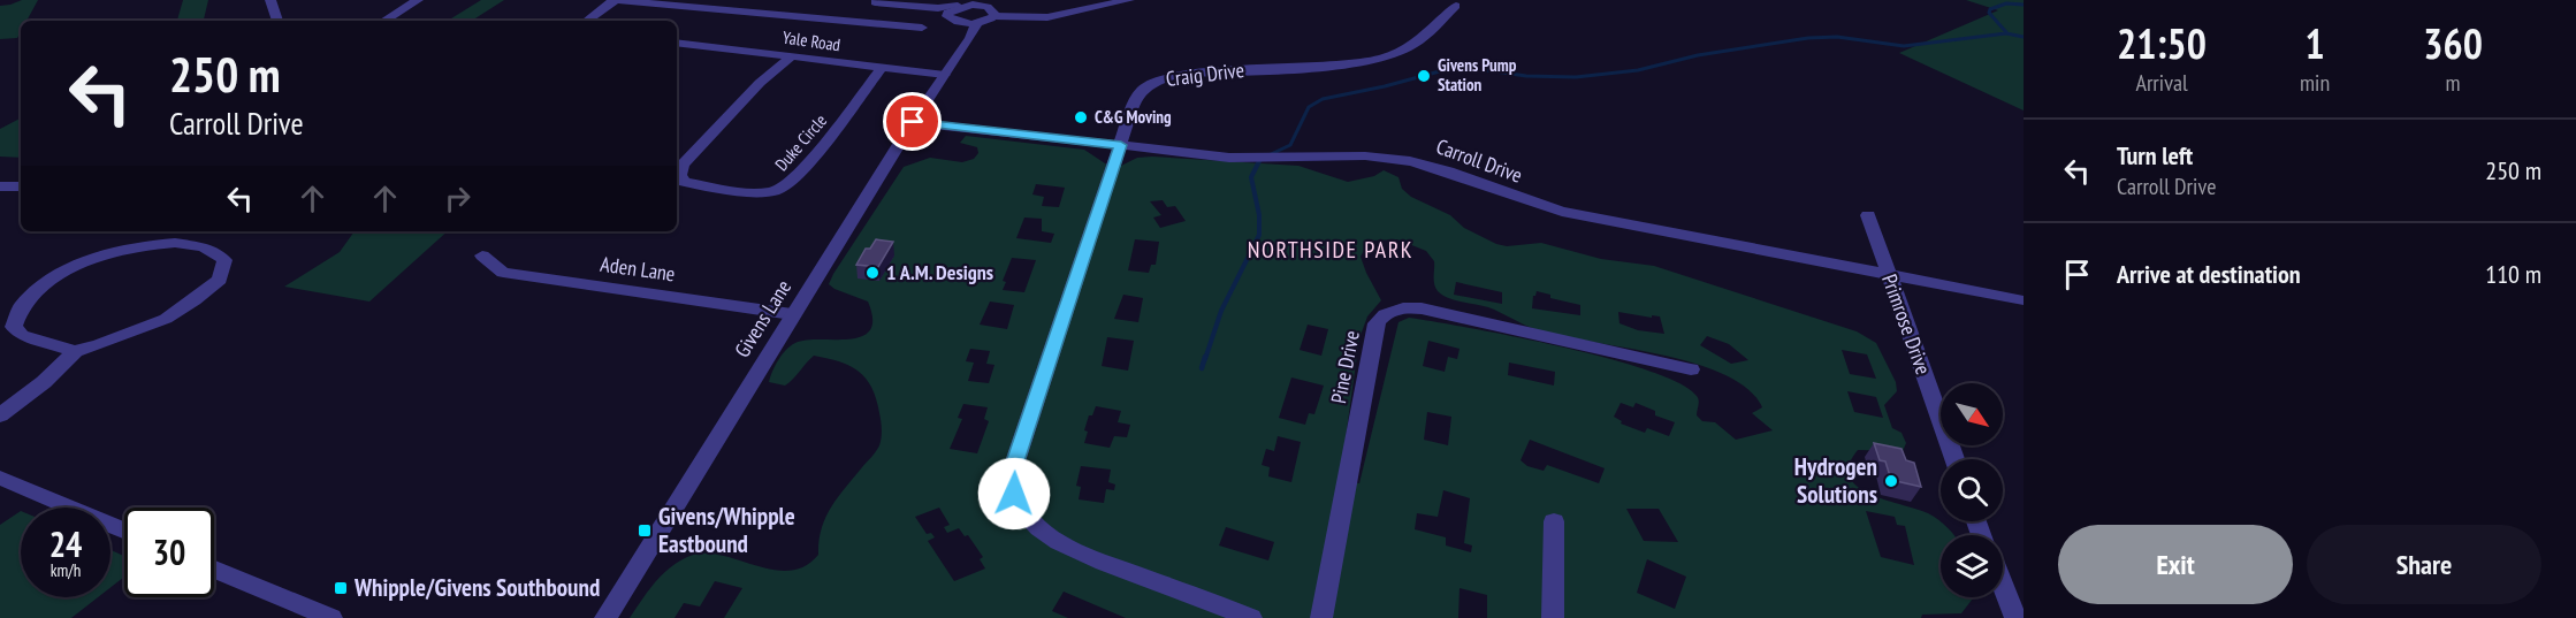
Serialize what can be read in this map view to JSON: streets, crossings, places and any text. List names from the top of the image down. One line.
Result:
{"streets":{"street":["Yale Road","Craig Drive","Duke Circle","Carroll Drive","Aden Lane","Givens Lane","Primrose Drive","Pine Drive"]},"crossings":[["Yale Road","Duke Circle"],["Yale Road","Givens Lane"],["Craig Drive","Carroll Drive"],["Carroll Drive","Givens Lane"],["Carroll Drive","Primrose Drive"],["Aden Lane","Givens Lane"]],"districts":["NORTHSIDE PARK"],"places":{"other":["Givens Pump Station","C&G Moving","1 A.M. Designs","Hydrogen Solutions"],"transit":["Givens/Whipple Eastbound","Whipple/Givens Southbound"]},"north":"bottom right","page":{"eta":["21:50","Arrival","1","min","360","m"],"turn":["250 m","Carroll Drive"],"list":[{"name":"Turn left","note":"Carroll Drive","value":"250 m"},{"name":"Arrive at destination","value":"110 m"}],"speed":"24 km/h","limit":"30","buttons":["Exit","Share"]}}
